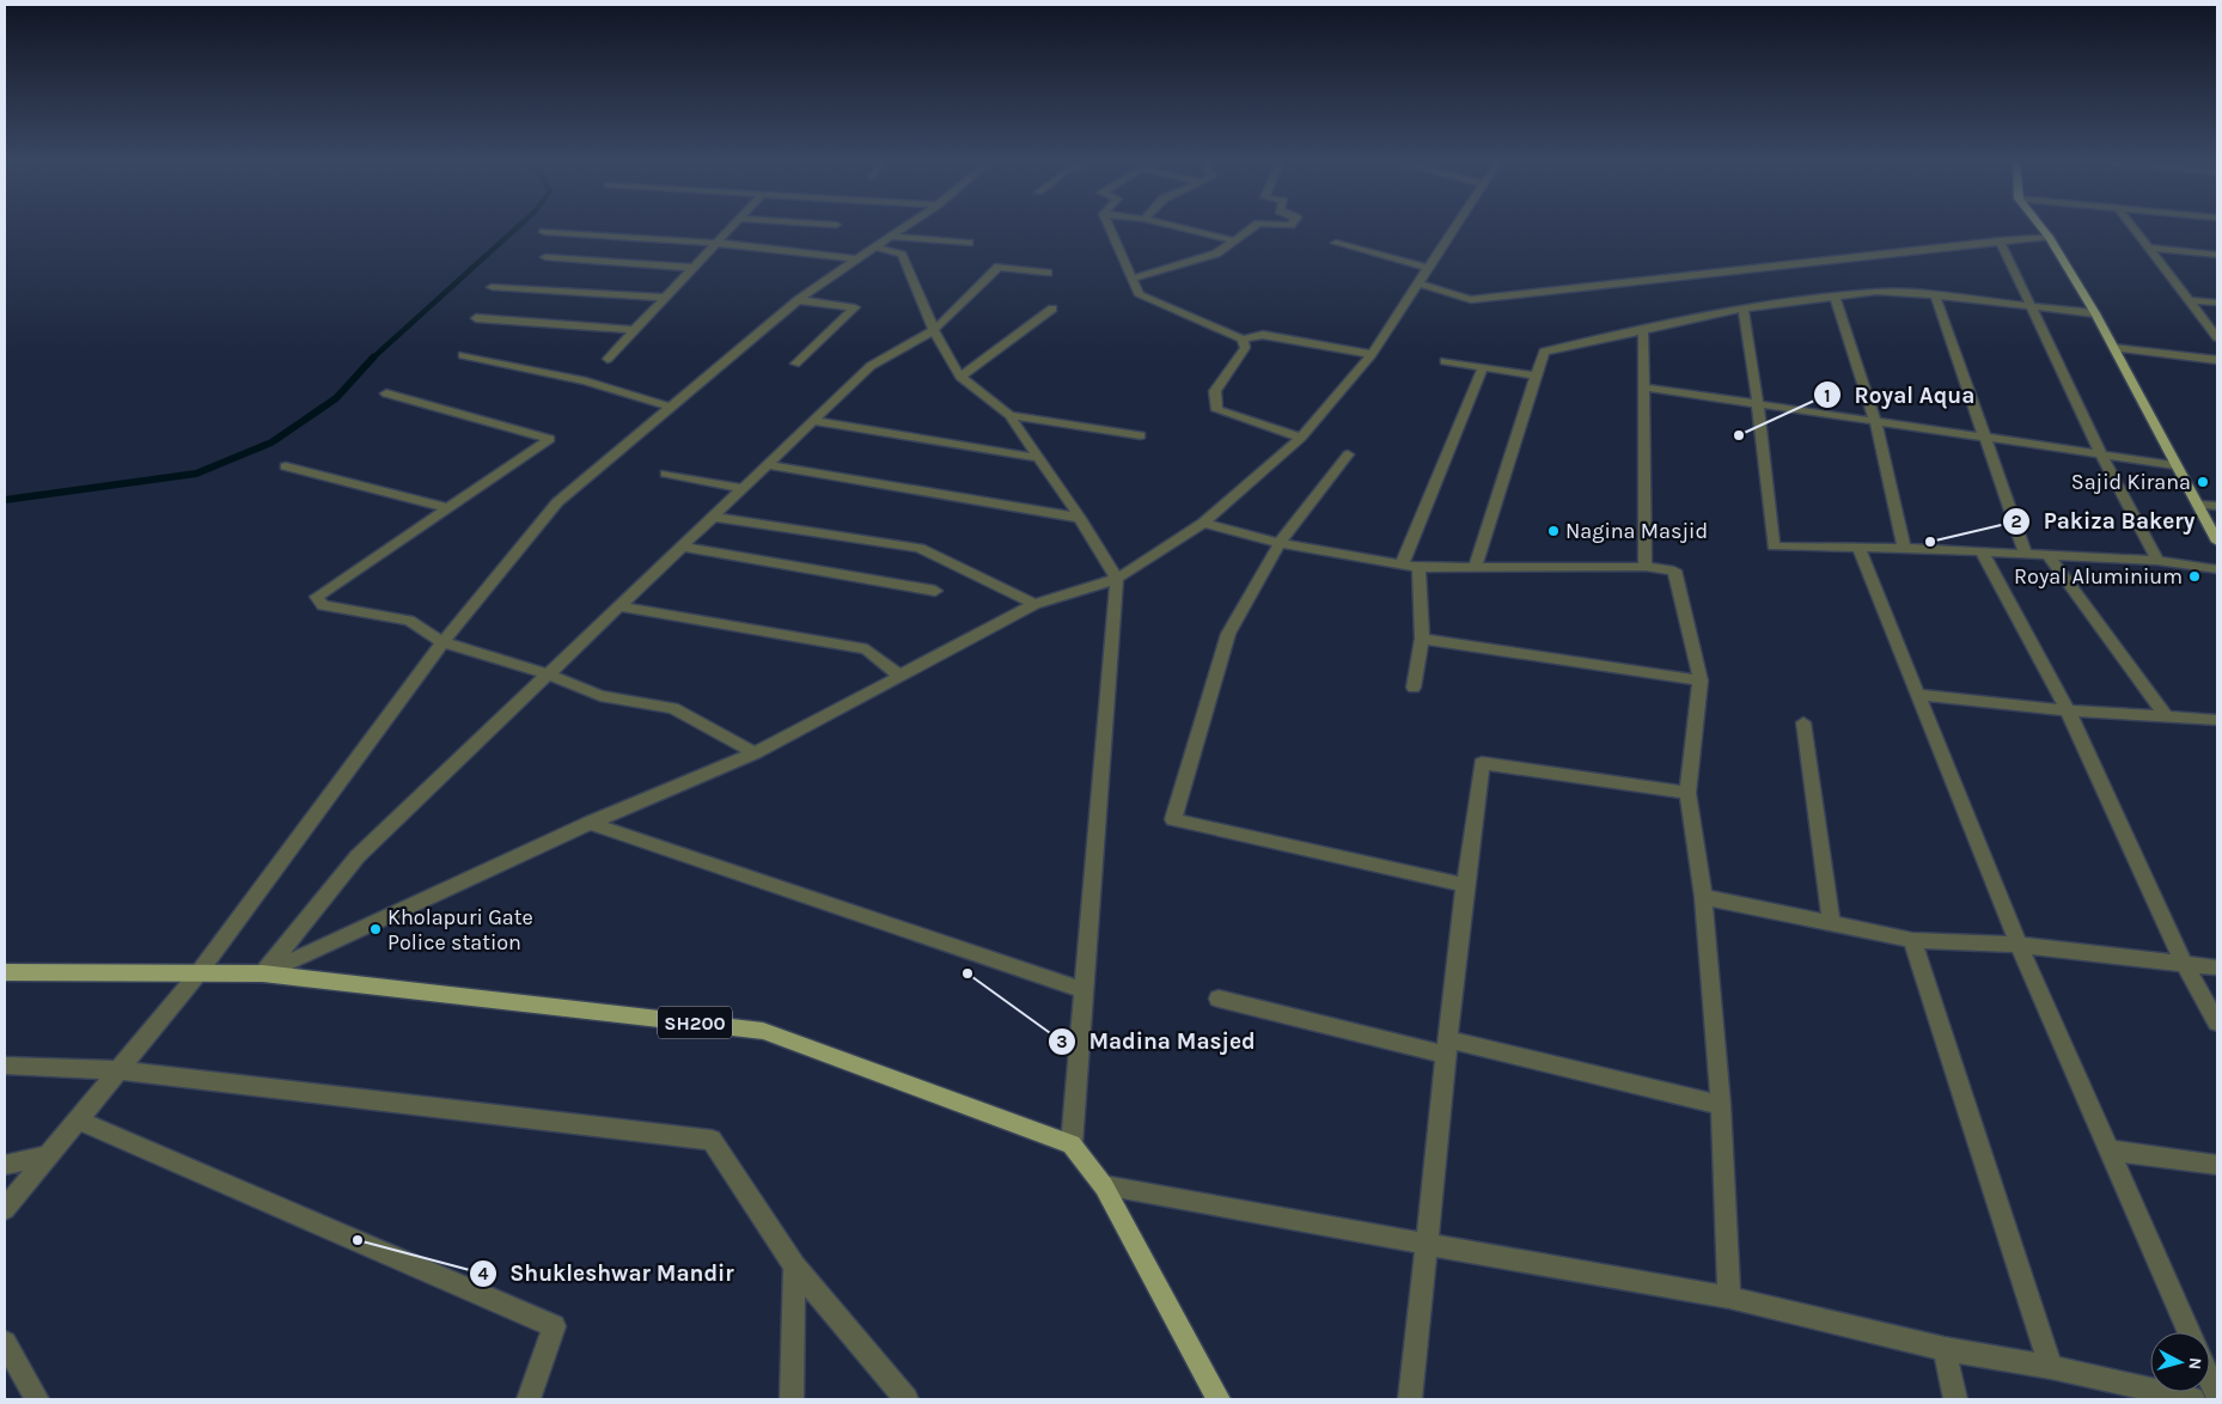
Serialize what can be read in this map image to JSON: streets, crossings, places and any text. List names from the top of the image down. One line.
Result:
{"streets":{"main road":["SH200"]},"places":["Royal Aqua","Sajid Kirana","Nagina Masjid","Pakiza Bakery","Royal Aluminium","Kholapuri Gate Police station","Madina Masjed","Shukleshwar Mandir"],"north":"right"}
